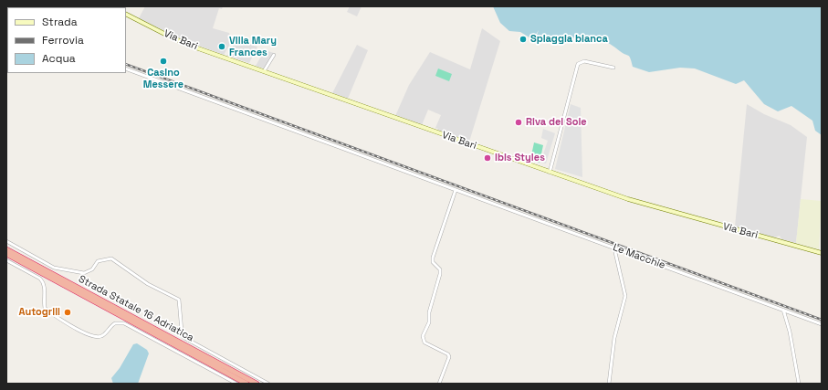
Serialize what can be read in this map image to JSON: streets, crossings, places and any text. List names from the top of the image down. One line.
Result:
{"streets":{"highway":["Strada Statale 16 Adriatica"],"main road":["Via Bari"],"street":["Le Macchie"]},"places":["Spiaggia bianca","Villa Mary Frances","Casino Messere","Riva del Sole","Ibis Styles","Autogrill"],"legend":["Strada","Ferrovia","Acqua"]}
